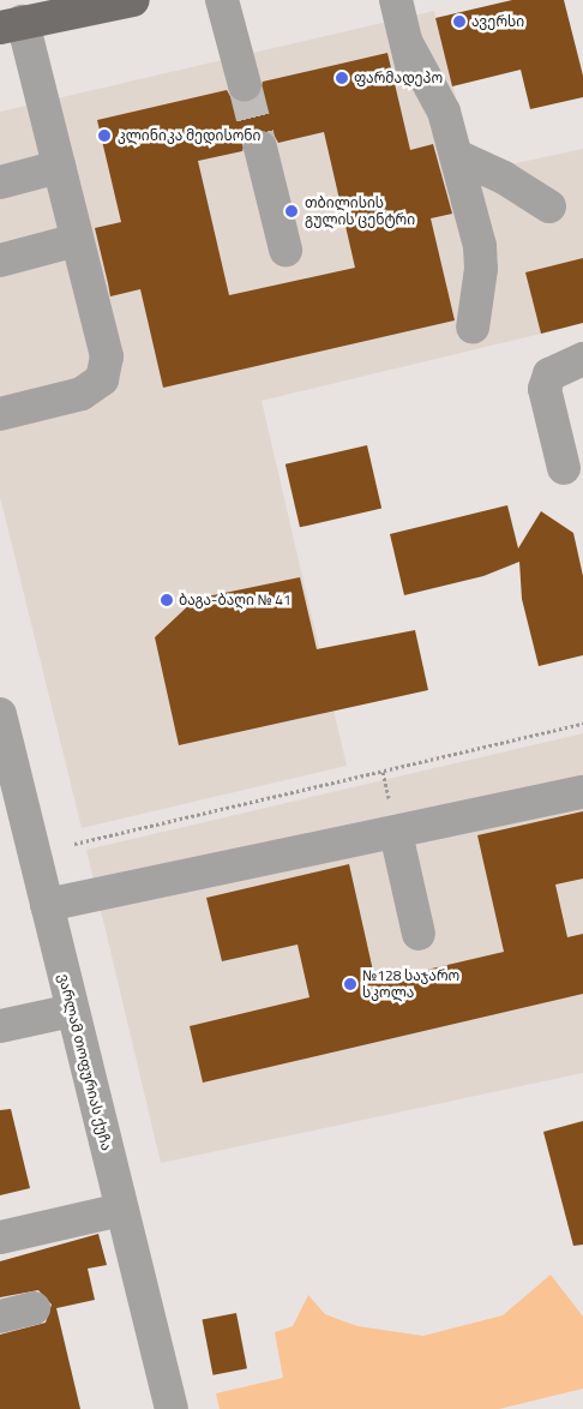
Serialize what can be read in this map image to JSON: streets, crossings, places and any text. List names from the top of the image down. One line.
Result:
{"streets":{"street":["ვარლამ თოფურიას ქუჩა"]},"places":["ავერსი","ფარმადეპო","კლინიკა მედისონი","თბილისის გულის ცენტრი","ბაგა-ბაღი № 41","№128 საჯარო სკოლა"]}
